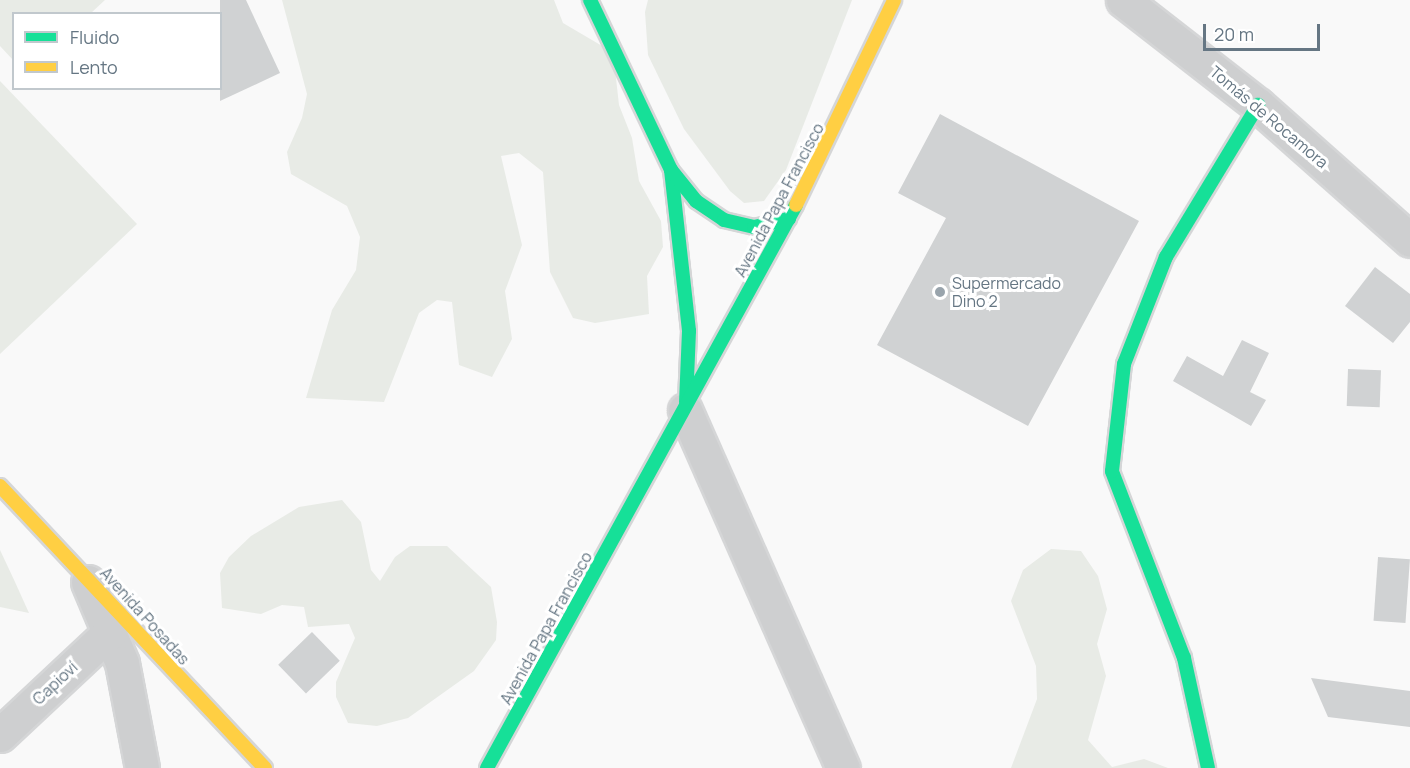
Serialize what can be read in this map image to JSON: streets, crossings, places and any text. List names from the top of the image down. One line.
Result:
{"streets":{"main road":["Avenida Papa Francisco","Avenida Posadas"],"street":["Tomás de Rocamora","Capioví"]},"places":["Supermercado Dino 2"],"legend":["Fluido","Lento"],"scale_bar":"20 m"}
